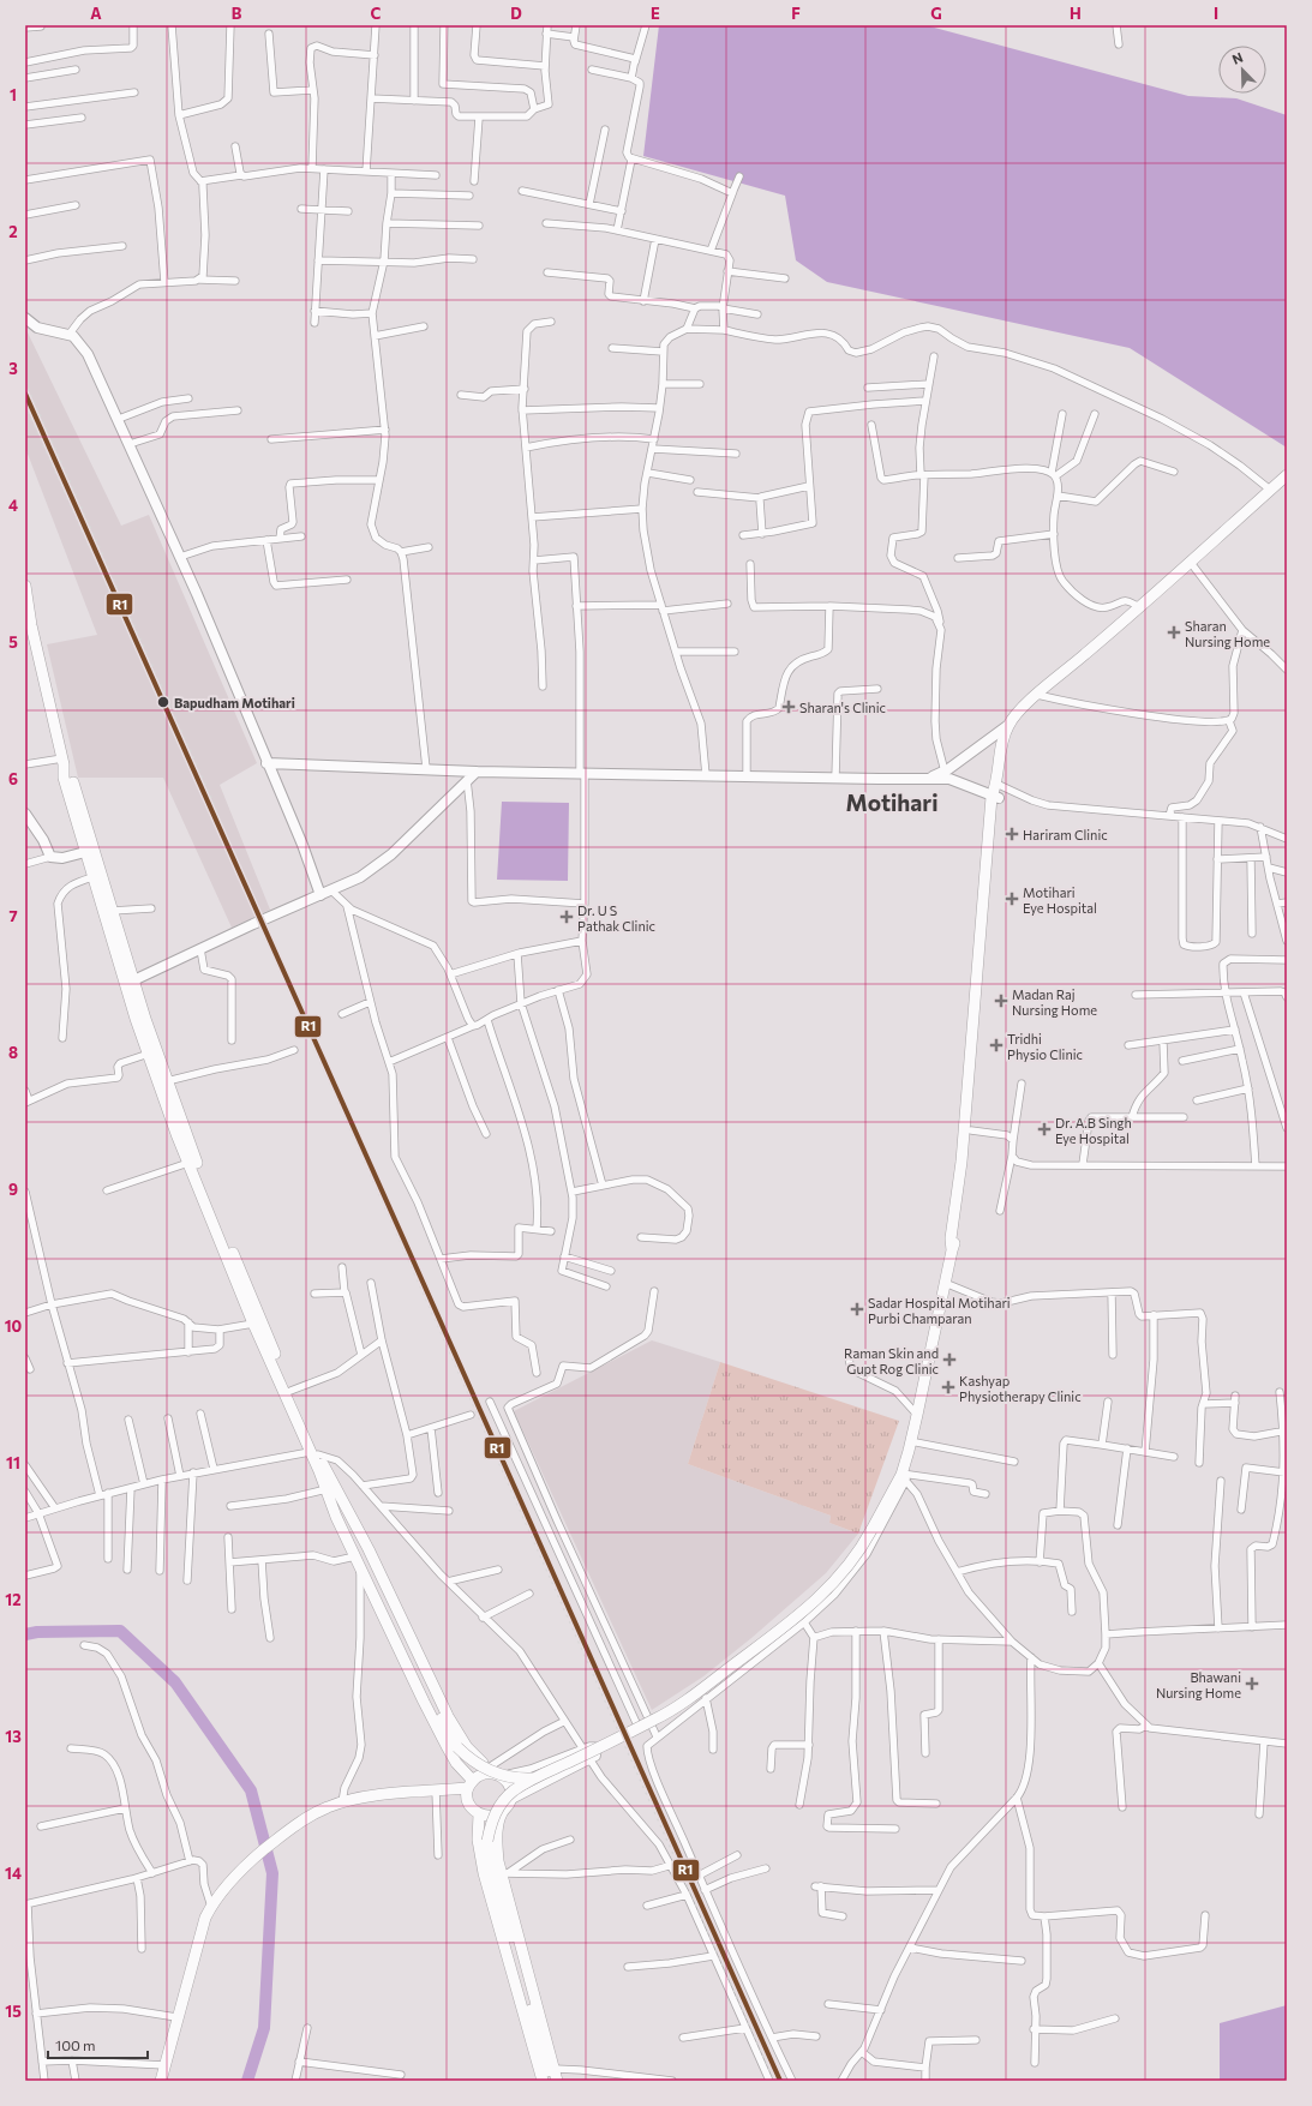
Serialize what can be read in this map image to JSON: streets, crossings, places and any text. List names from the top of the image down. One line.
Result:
{"districts":["Motihari"],"places":{"health":["Sharan Nursing Home","Sharan's Clinic","Hariram Clinic","Motihari Eye Hospital","Dr. U S Pathak Clinic","Madan Raj Nursing Home","Tridhi Physio Clinic","Dr. A.B Singh Eye Hospital","Sadar Hospital Motihari Purbi Champaran","Raman Skin and Gupt Rog Clinic","Kashyap Physiotherapy Clinic","Bhawani Nursing Home"],"other":["Bapudham Motihari"]},"lines":["transit line R1"],"scale_bar":"100 m","north":"top left","grid":{"columns":["A","B","C","D","E","F","G","H","I"],"rows":["1","2","3","4","5","6","7","8","9","10","11","12","13","14","15"]}}
